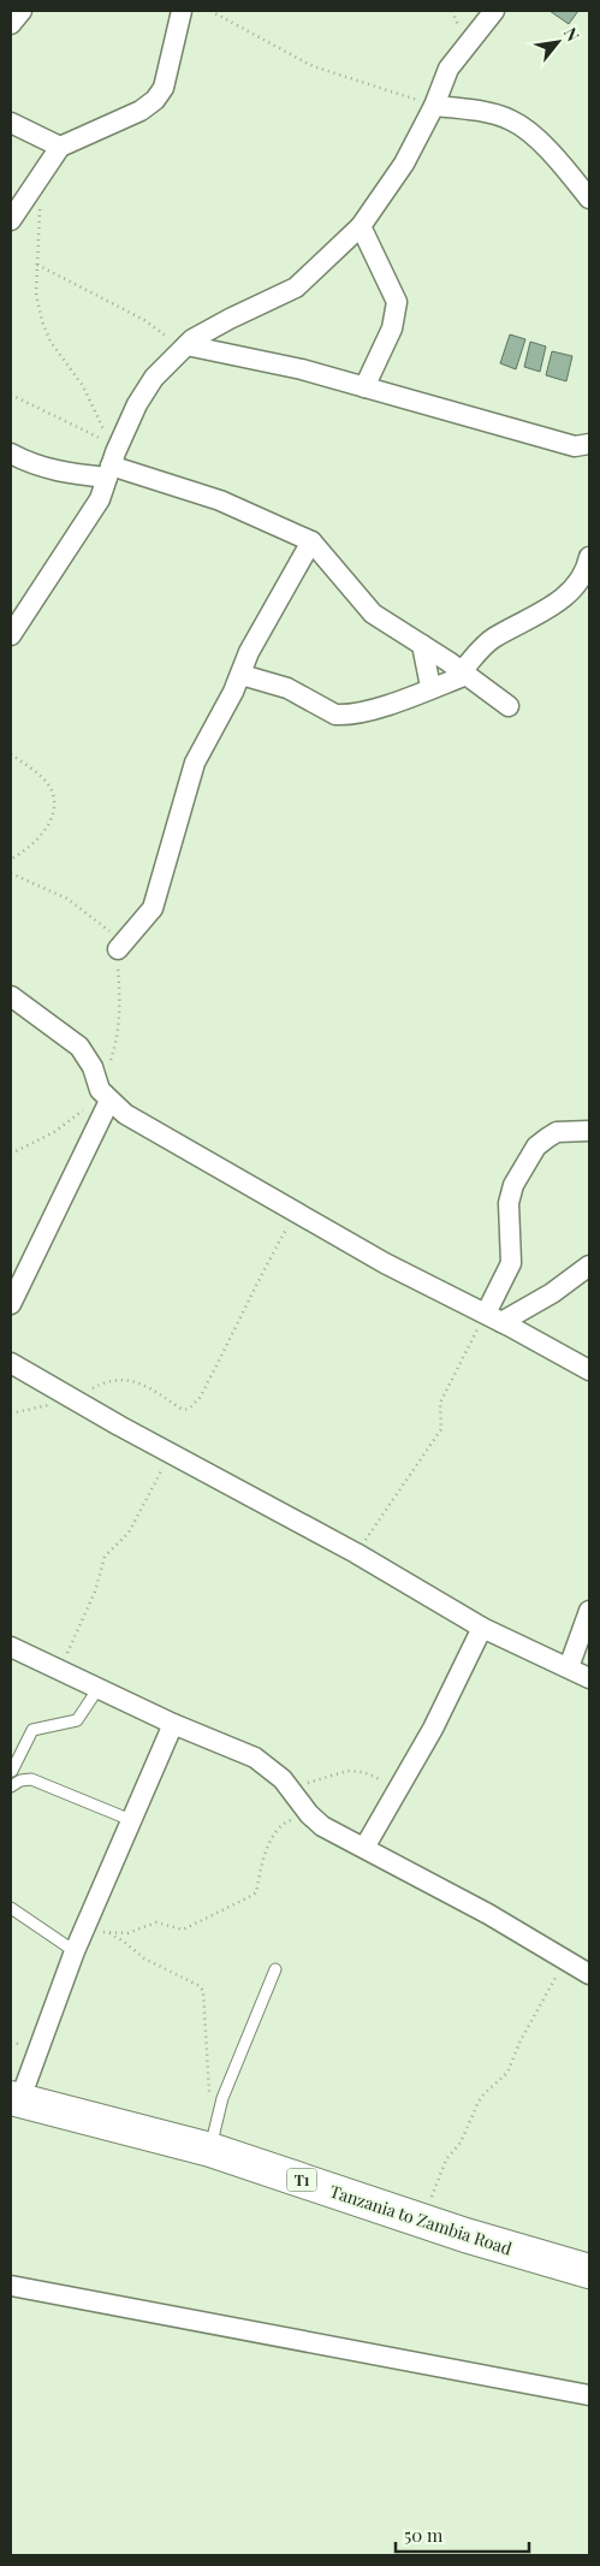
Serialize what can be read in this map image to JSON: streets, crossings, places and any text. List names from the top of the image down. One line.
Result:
{"streets":{"highway":["T1","Tanzania to Zambia Road"]},"scale_bar":"50 m","north":"top right"}
